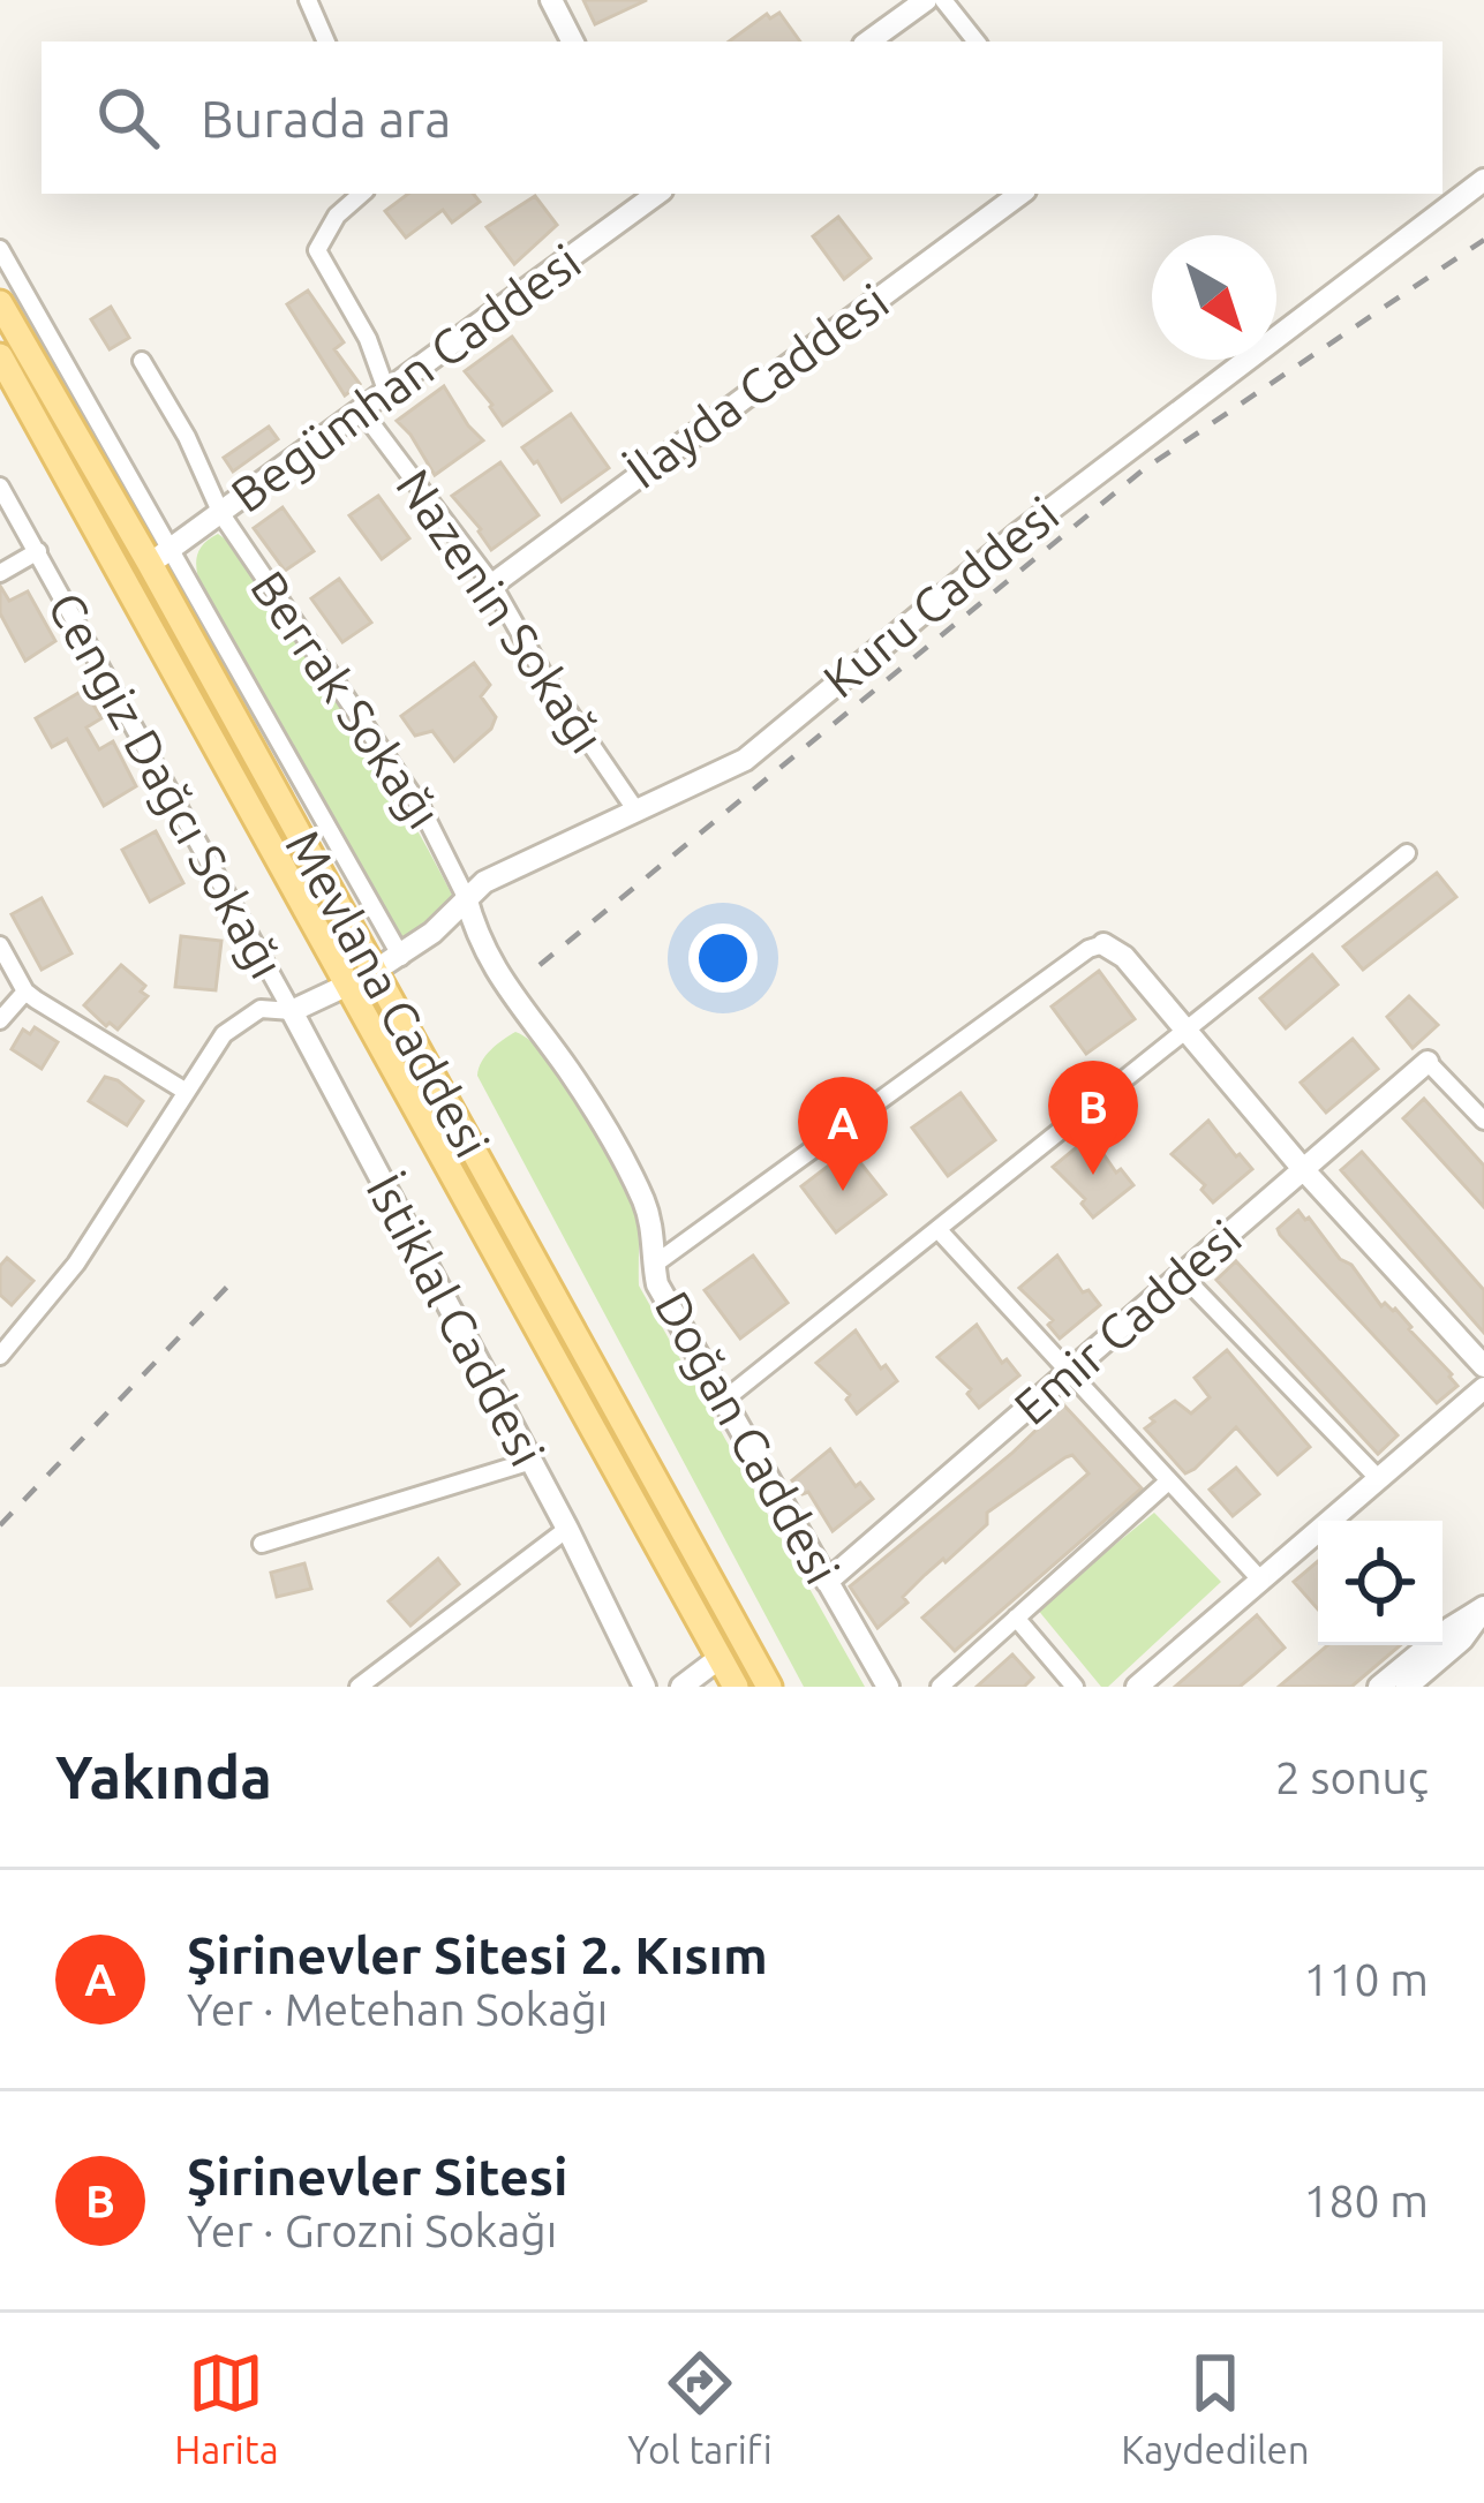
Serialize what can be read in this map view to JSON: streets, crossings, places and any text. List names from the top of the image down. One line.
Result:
{"streets":{"main road":["Mevlana Caddesi"],"street":["Begümhan Caddesi","İlayda Caddesi","Kuru Caddesi","Nazenin Sokağı","Berrak Sokağı","Cengiz Dağcı Sokağı","İstiklal Caddesi","Emir Caddesi","Doğan Caddesi"]},"crossings":[["Begümhan Caddesi","Nazenin Sokağı"],["Begümhan Caddesi","Berrak Sokağı"],["Begümhan Caddesi","Mevlana Caddesi"],["İlayda Caddesi","Nazenin Sokağı"],["Kuru Caddesi","Nazenin Sokağı"],["Kuru Caddesi","Berrak Sokağı"],["Kuru Caddesi","Mevlana Caddesi"],["Kuru Caddesi","Doğan Caddesi"],["Berrak Sokağı","Doğan Caddesi"],["Cengiz Dağcı Sokağı","İstiklal Caddesi"],["Emir Caddesi","Doğan Caddesi"]],"north":"bottom right","page":{"search":"Burada ara","pins":["B","A"],"heading":["Yakında","2 sonuç"],"list":[{"mark":"A","name":"Şirinevler Sitesi 2. Kısım","note":"Yer · Metehan Sokağı","value":"110 m"},{"mark":"B","name":"Şirinevler Sitesi","note":"Yer · Grozni Sokağı","value":"180 m"}],"nav":["Harita","Yol tarifi","Kaydedilen"]}}
